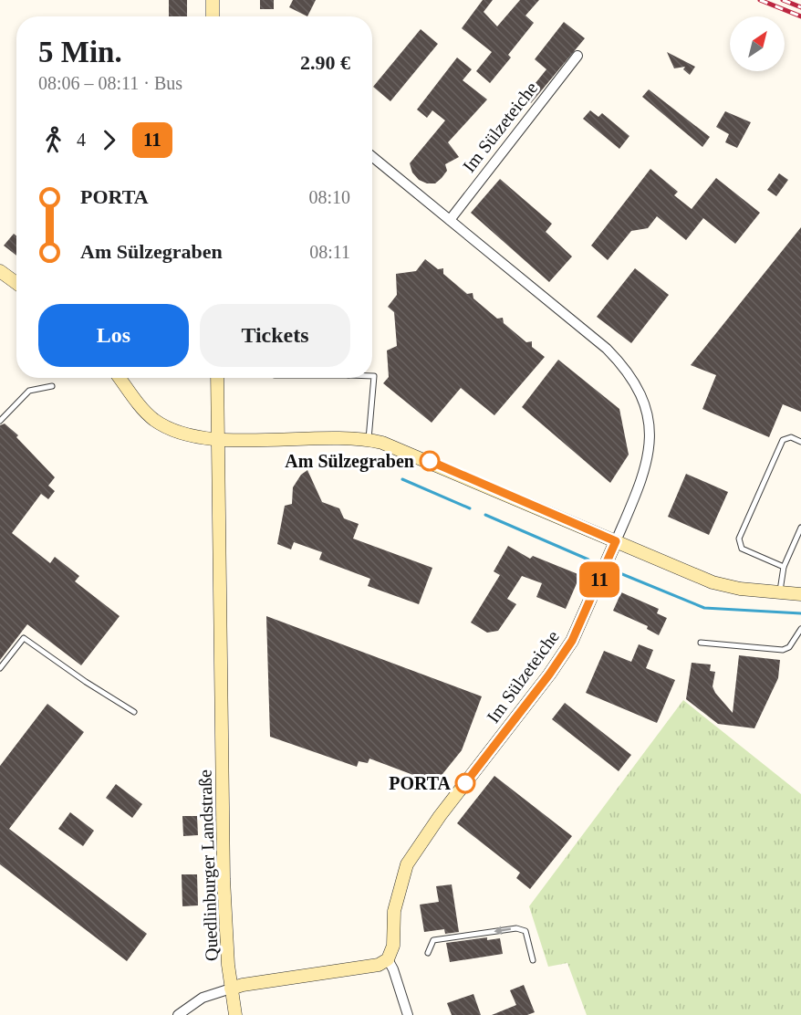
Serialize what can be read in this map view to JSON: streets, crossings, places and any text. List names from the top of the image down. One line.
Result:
{"streets":{"street":["Im Sülzeteiche","Quedlinburger Landstraße"]},"places":["Am Sülzegraben","PORTA"],"lines":["bus line 11"],"north":"top right","page":{"on_map":"11","heading":["5 Min.","08:06 – 08:11 · Bus","2.90 €"],"legs":["4","11"],"list":[{"name":"PORTA","value":"08:10"},{"name":"Am Sülzegraben","value":"08:11"}],"buttons":["Los","Tickets"]}}
